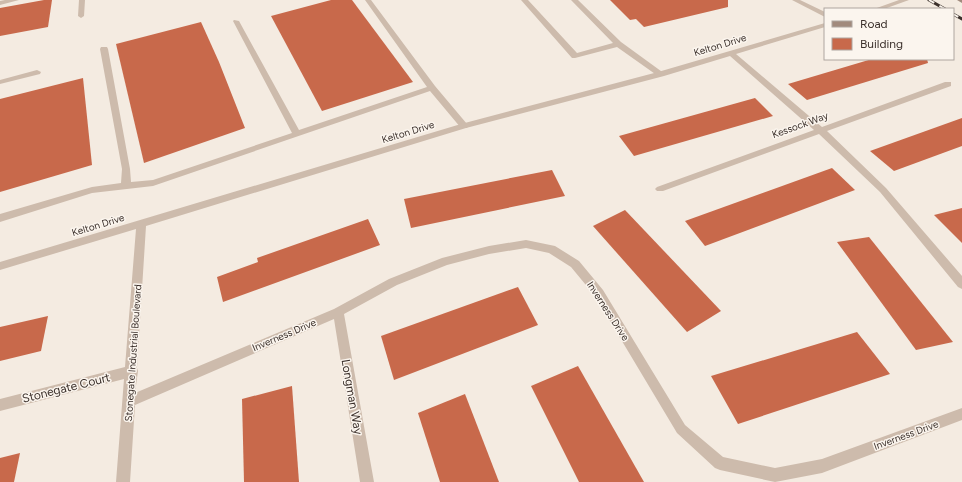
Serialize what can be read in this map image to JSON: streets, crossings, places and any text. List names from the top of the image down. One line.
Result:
{"streets":{"street":["Kelton Drive","Kessock Way","Inverness Drive","Stonegate Industrial Boulevard","Stonegate Court","Longman Way"]},"crossings":[["Kelton Drive","Stonegate Industrial Boulevard"],["Inverness Drive","Stonegate Industrial Boulevard"],["Inverness Drive","Longman Way"],["Stonegate Industrial Boulevard","Stonegate Court"]],"legend":["Road","Building"]}
